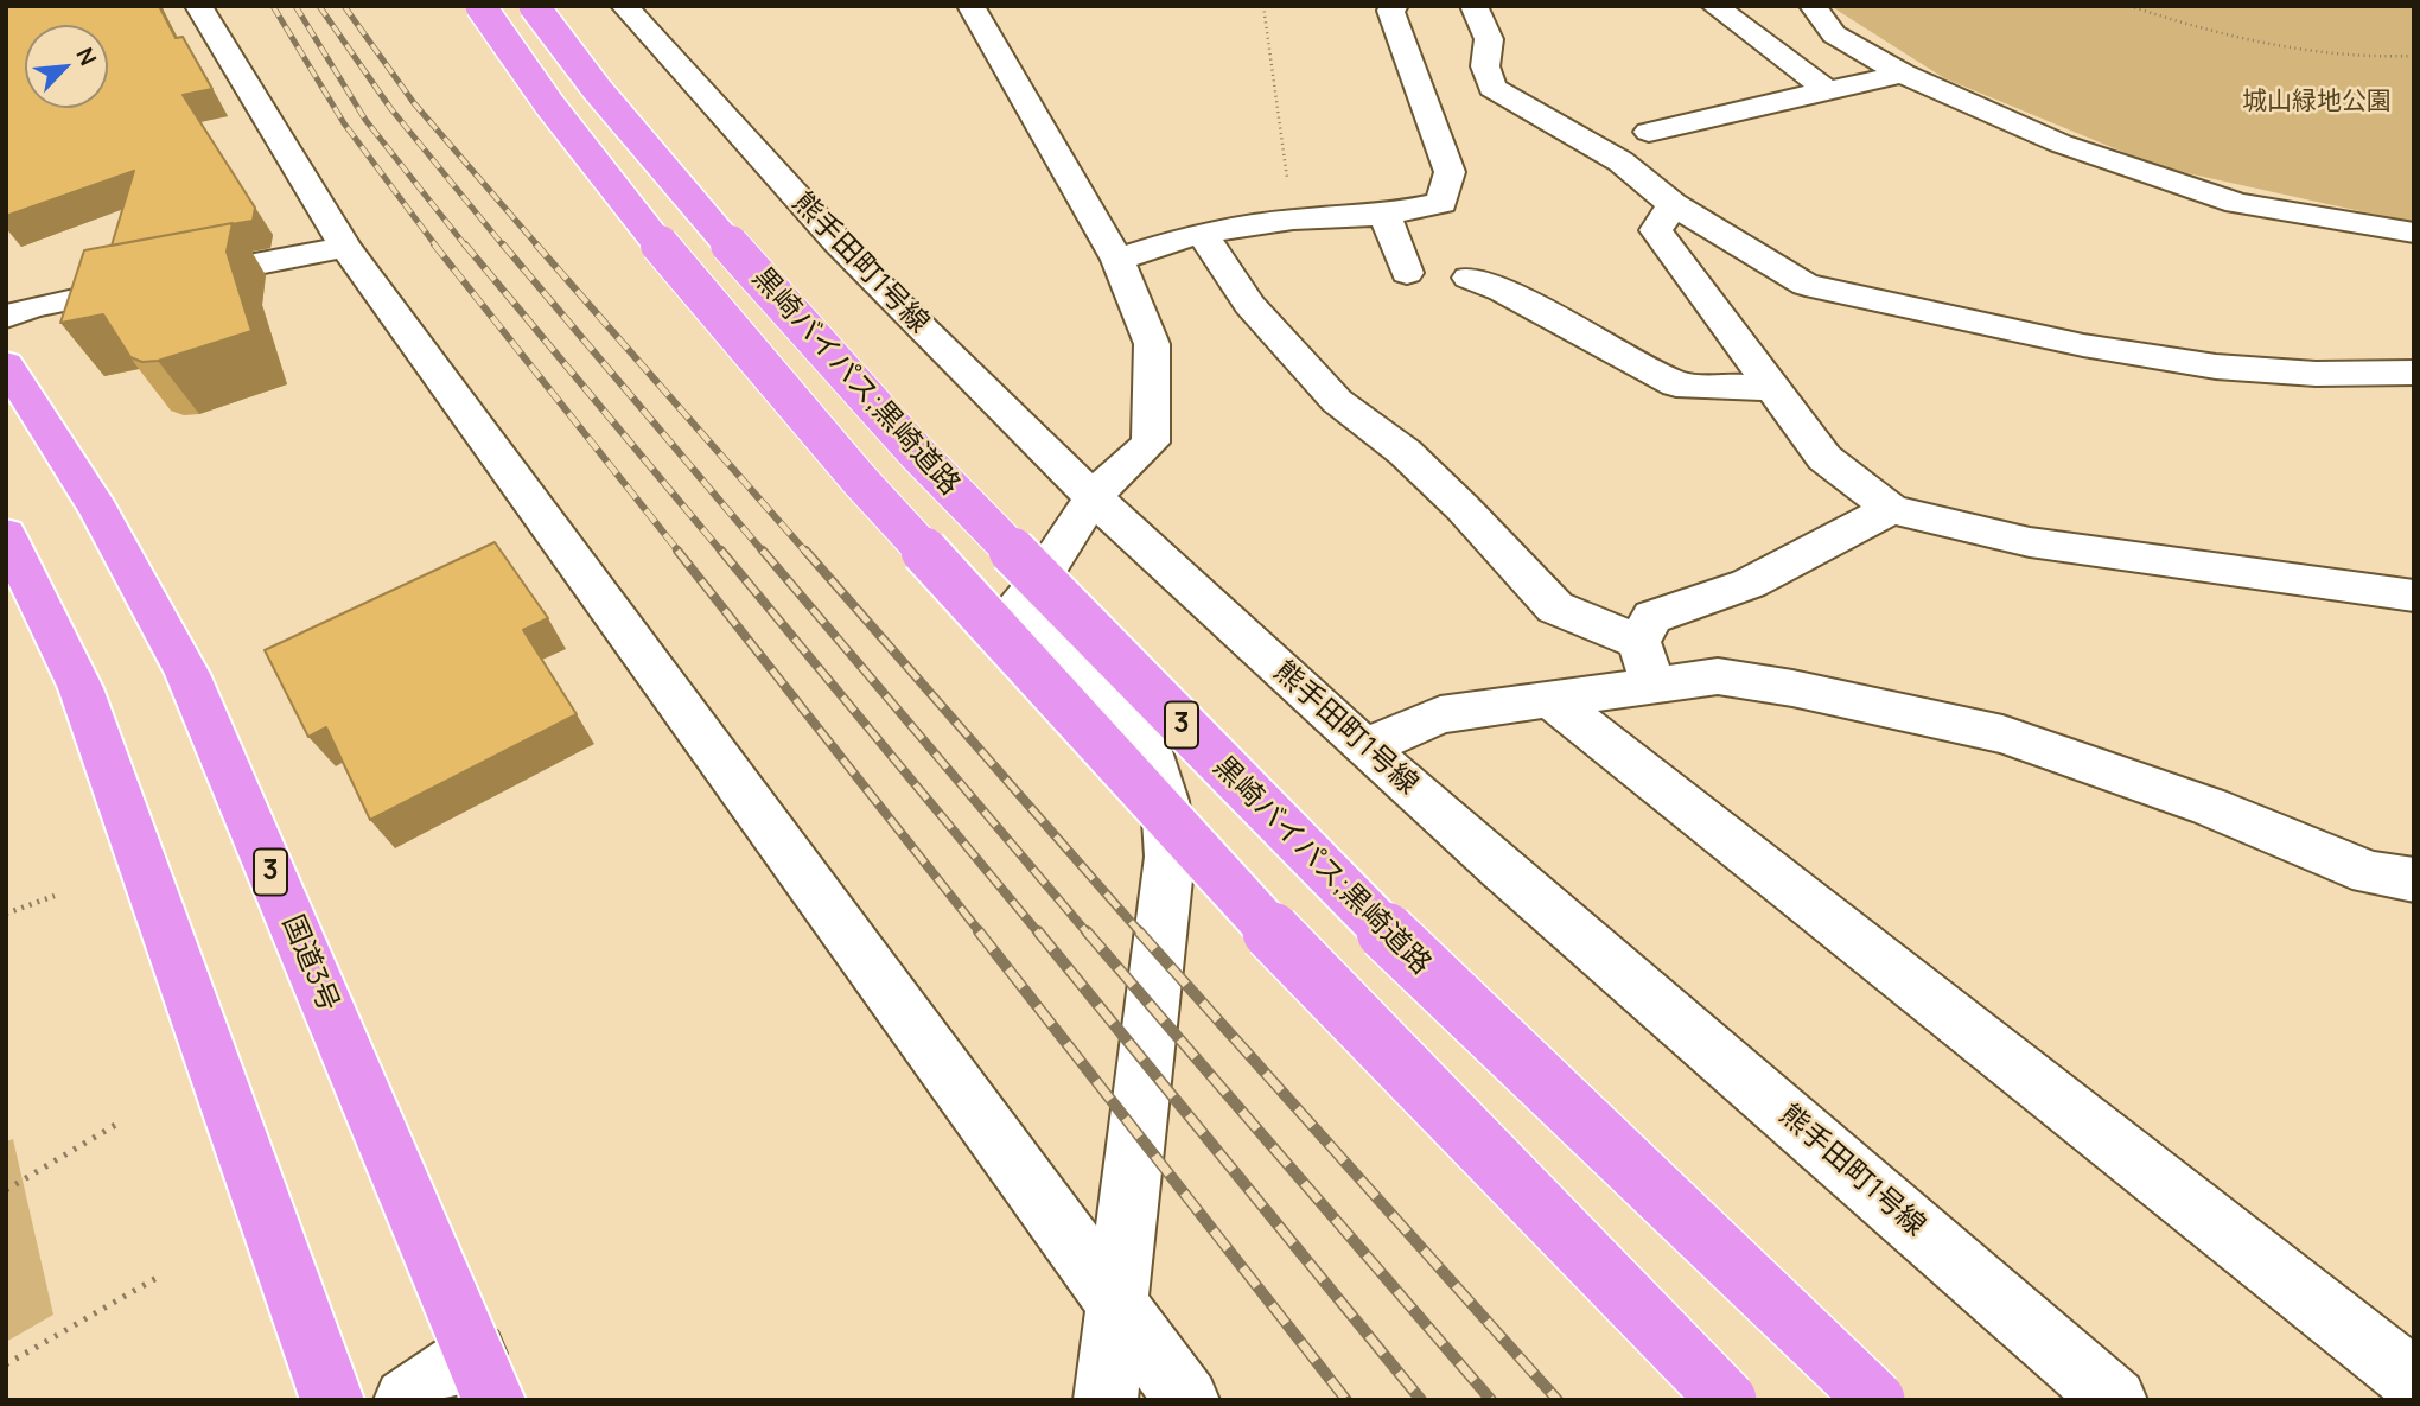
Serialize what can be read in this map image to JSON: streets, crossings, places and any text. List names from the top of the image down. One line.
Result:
{"streets":{"highway":["黒崎バイパス;黒崎道路","3","国道3号"],"street":["熊手田町1号線"]},"parks":["城山緑地公園"],"north":"top right"}
